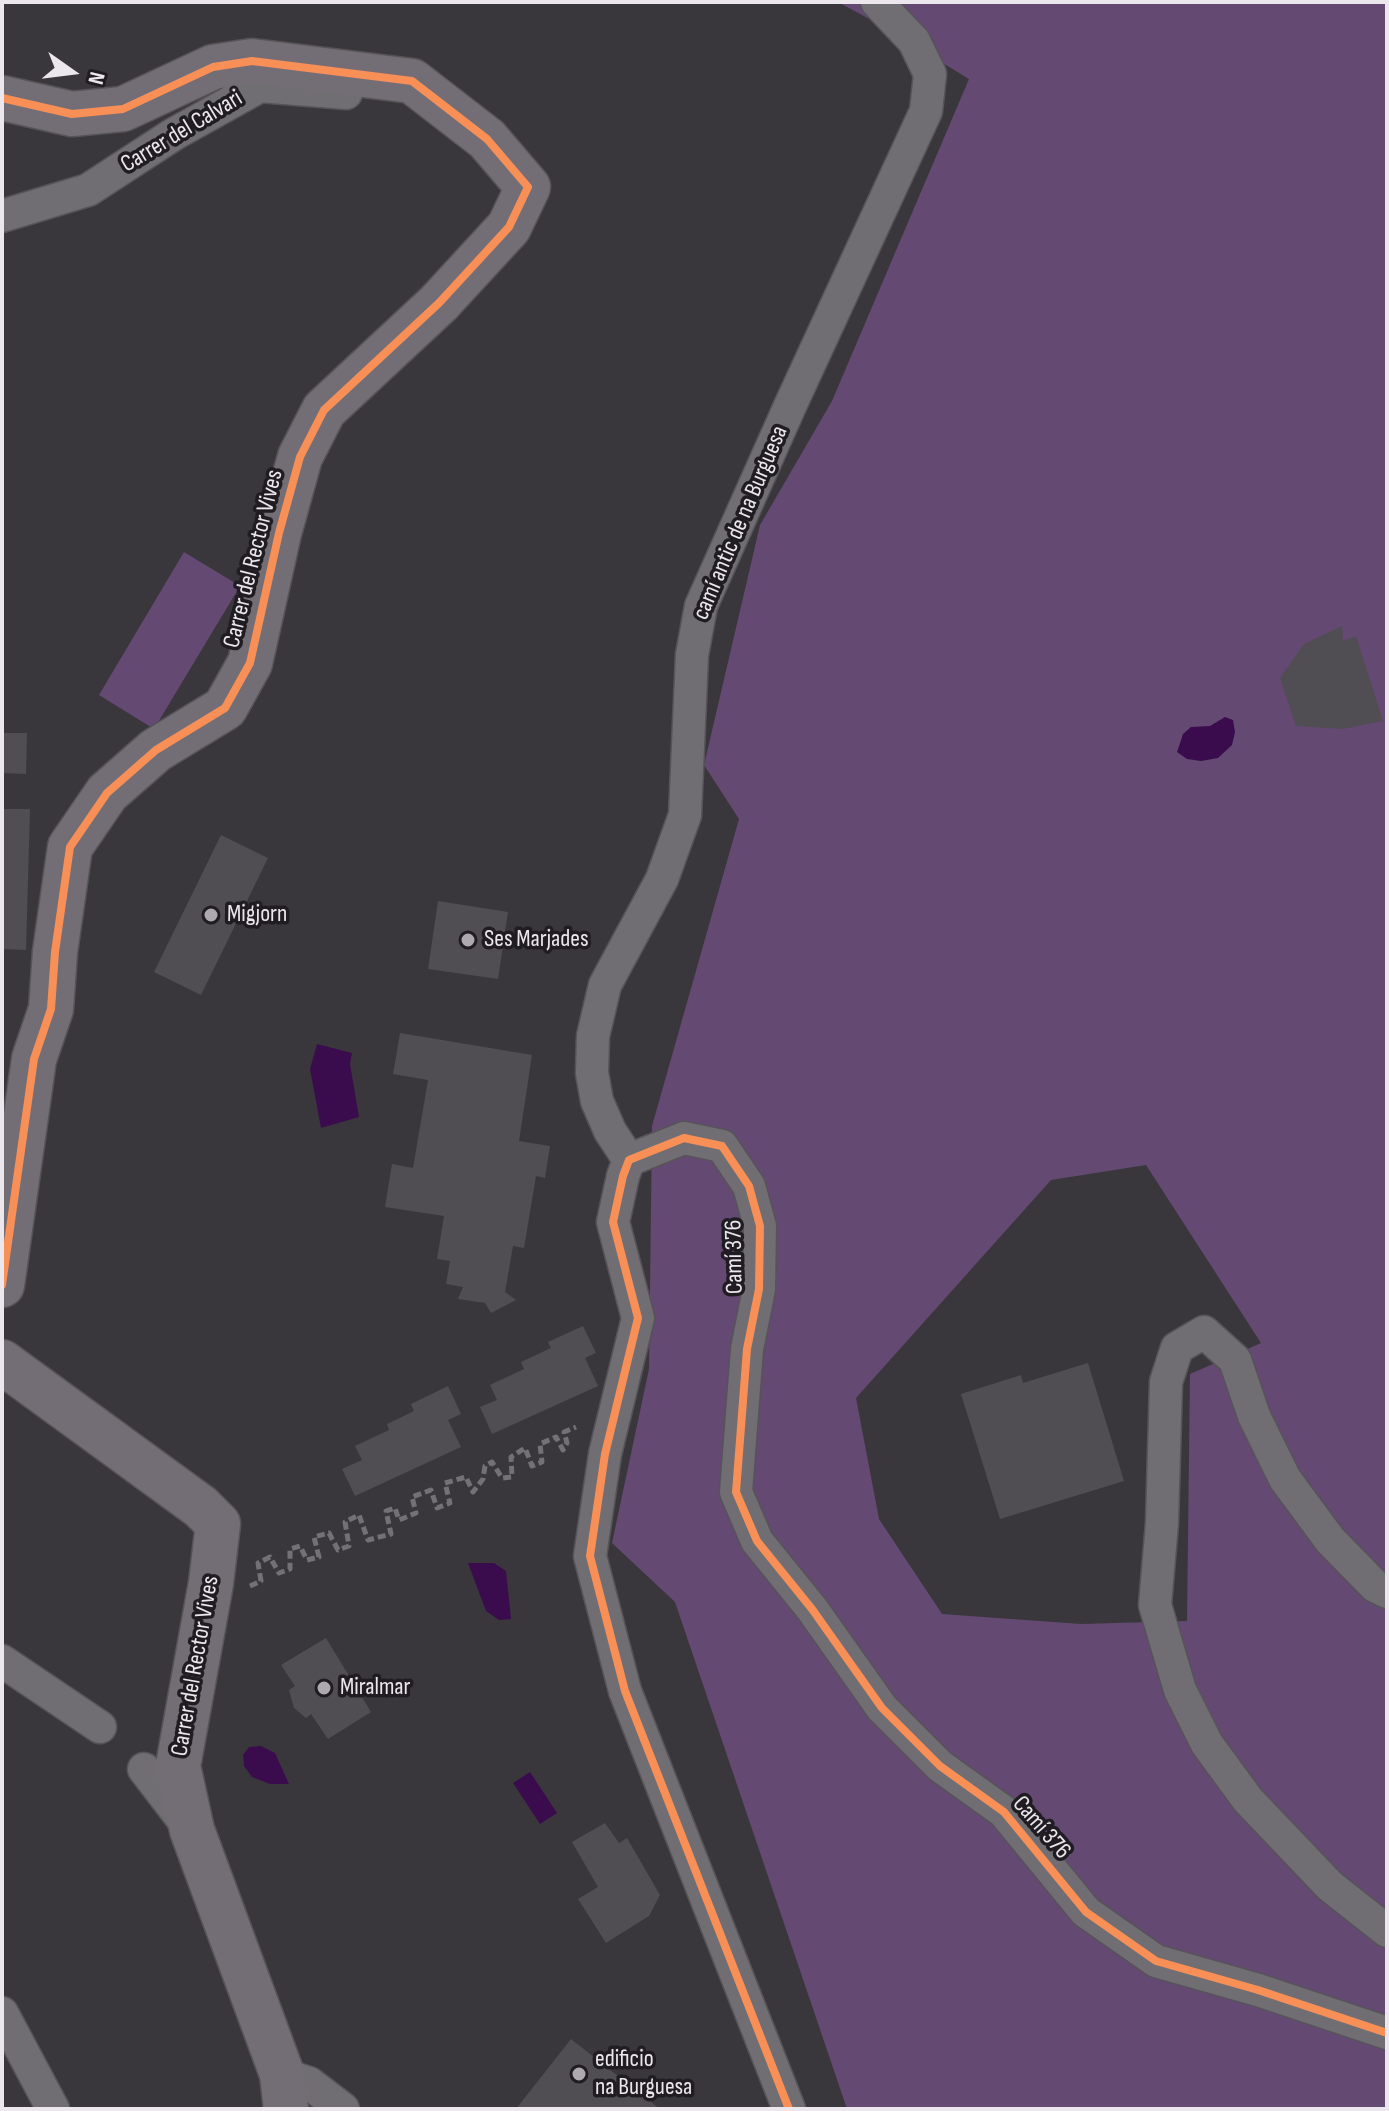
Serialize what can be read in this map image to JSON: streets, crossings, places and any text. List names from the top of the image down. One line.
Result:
{"streets":{"street":["Carrer del Calvari","camí antic de na Burguesa","Carrer del Rector Vives","Camí 376"]},"crossings":[["Carrer del Calvari","Carrer del Rector Vives"],["camí antic de na Burguesa","Camí 376"]],"places":["Migjorn","Ses Marjades","Miralmar","edificio na Burguesa"],"north":"right"}
